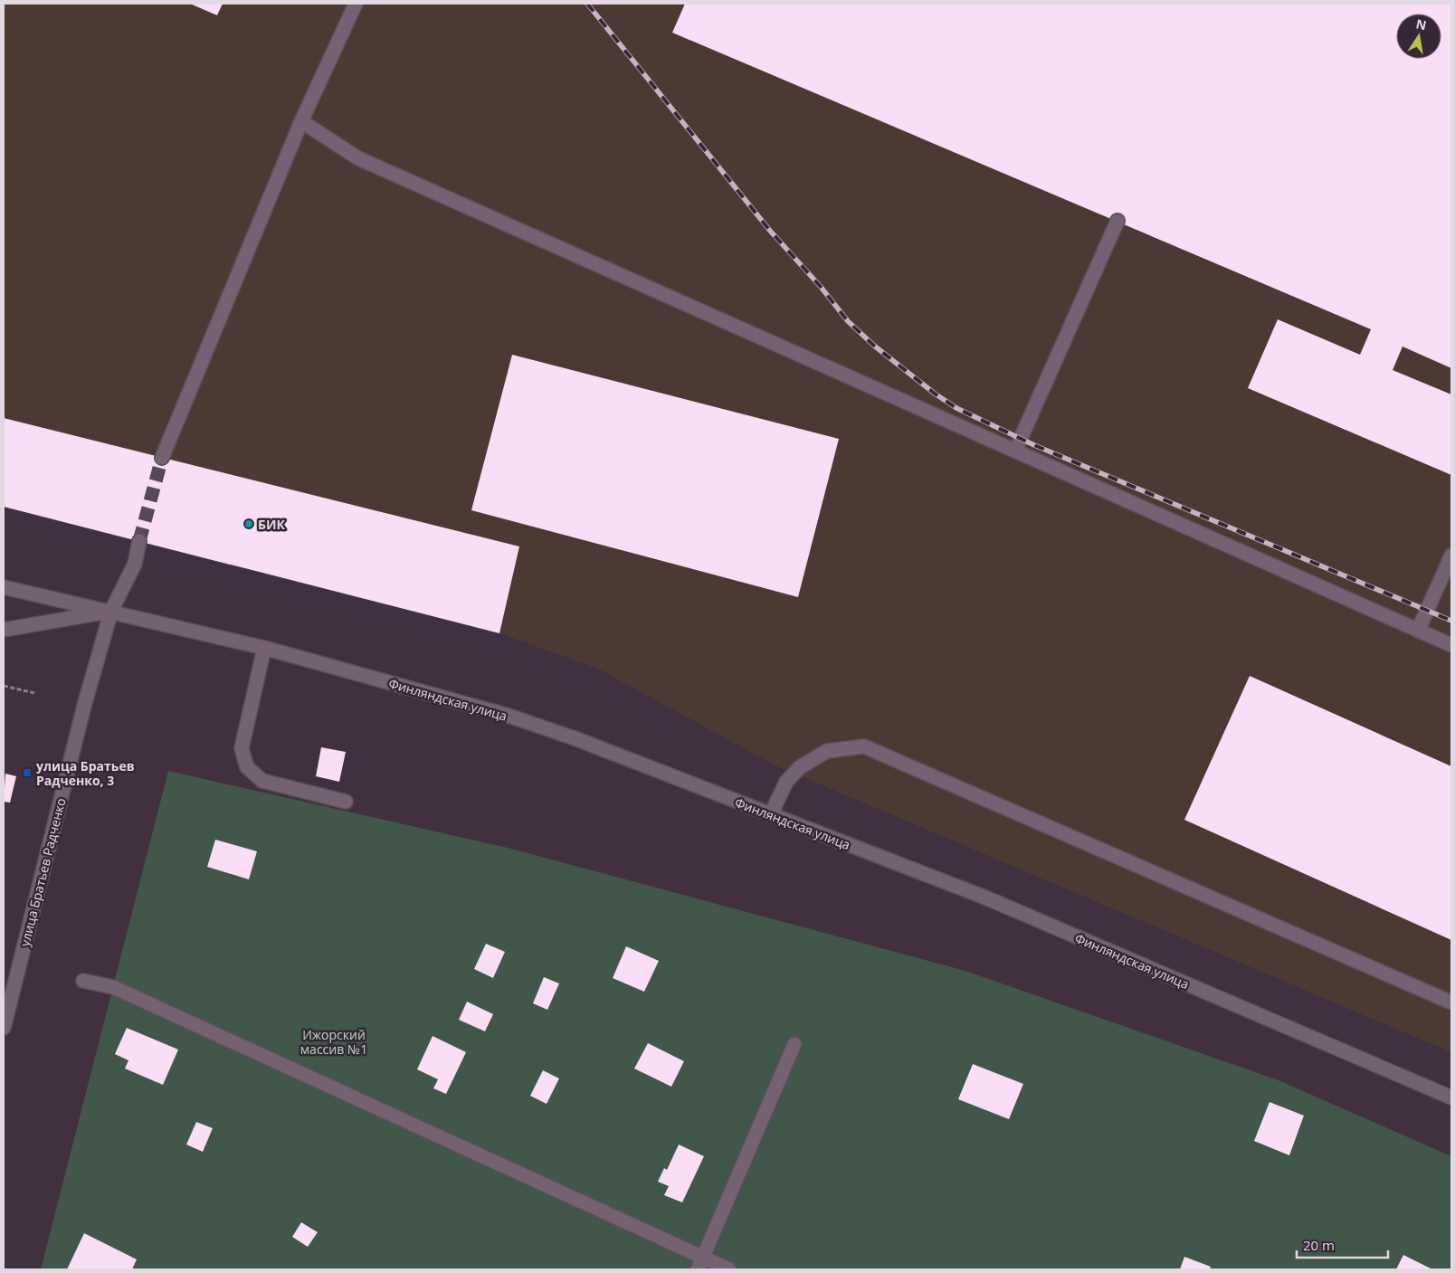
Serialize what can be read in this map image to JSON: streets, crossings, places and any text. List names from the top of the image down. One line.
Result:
{"streets":{"street":["Финляндская улица","улица Братьев Радченко"]},"crossings":[["Финляндская улица","улица Братьев Радченко"]],"parks":["Ижорский массив №1"],"places":{"other":["БИК"],"transit":["улица Братьев Радченко, 3"]},"scale_bar":"20 m","north":"top"}
